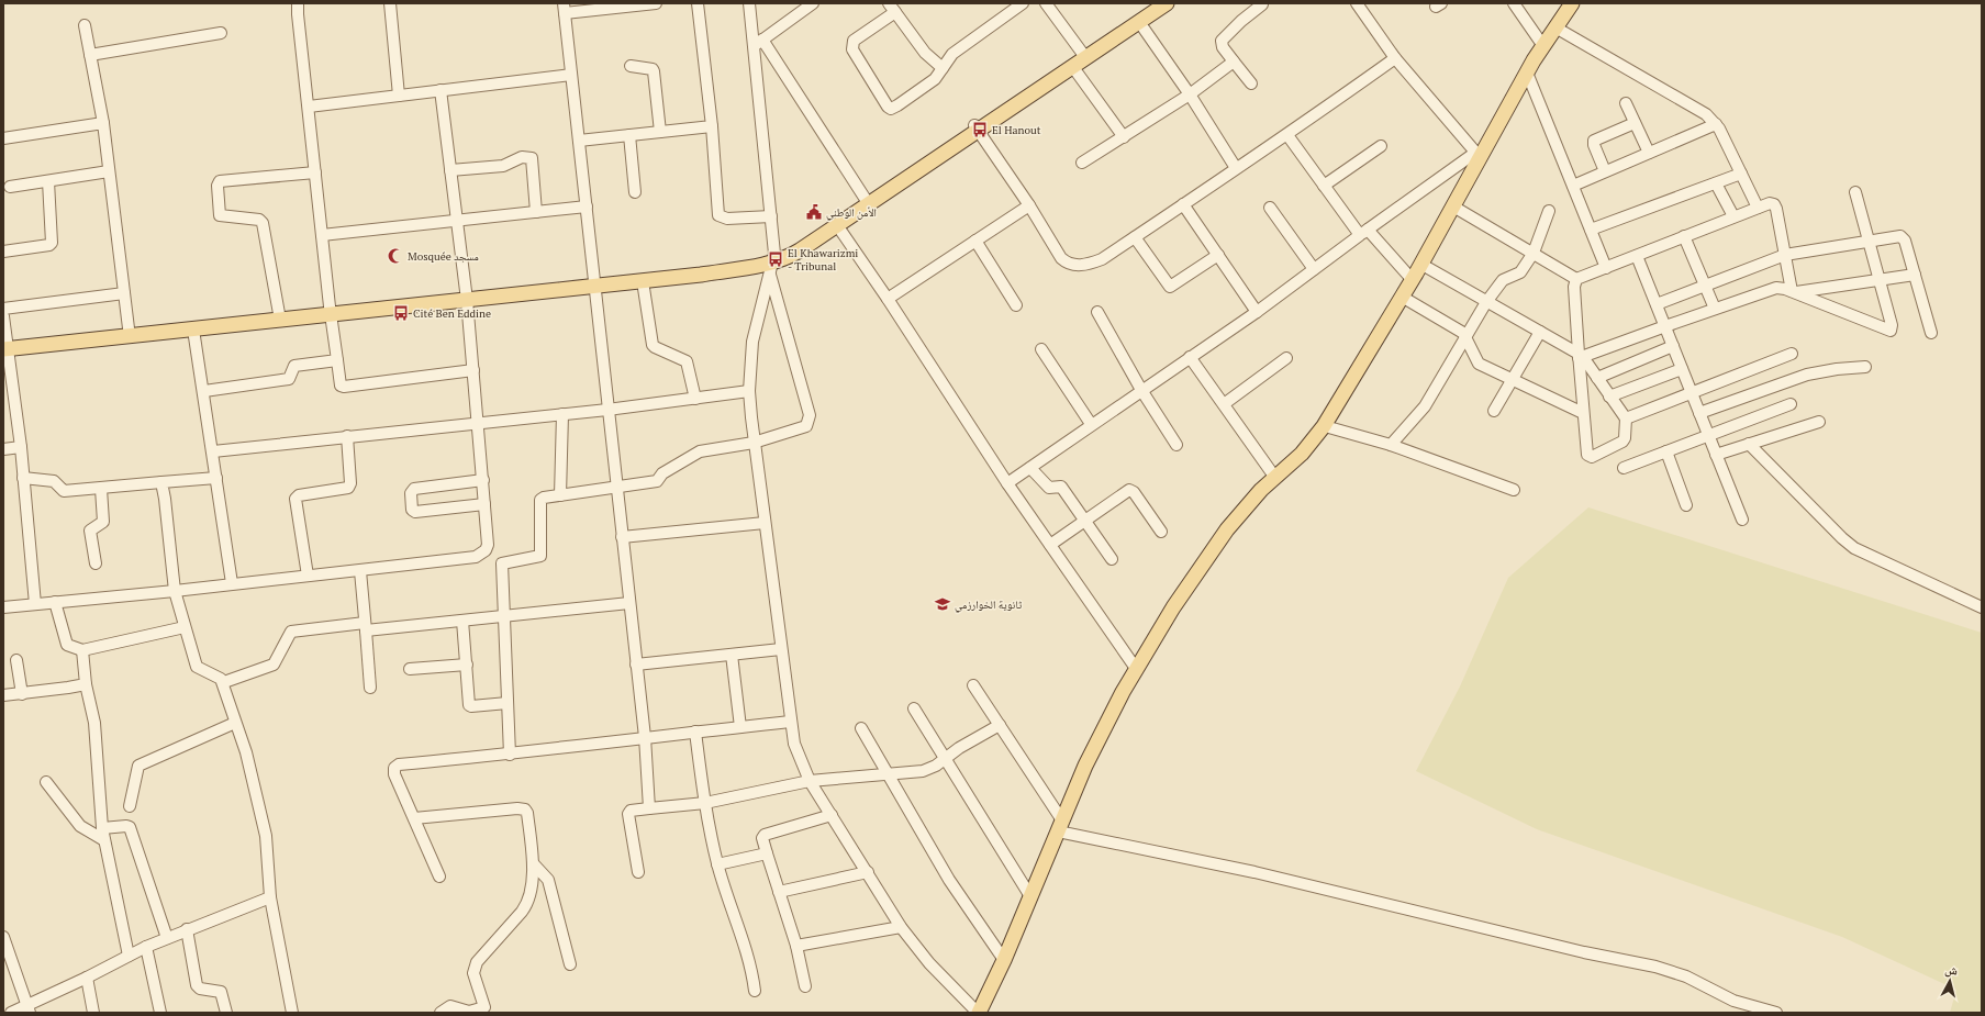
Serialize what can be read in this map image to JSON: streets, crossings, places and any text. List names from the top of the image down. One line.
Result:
{"places":{"bus stop":["El Hanout","El Khawarizmi - Tribunal","Cité Ben Eddine"],"public building":["الأمن الوطني"],"mosque":["Mosquée مسجد"],"school or university":["ثانوية الخوارزمي"]},"north":"top"}
